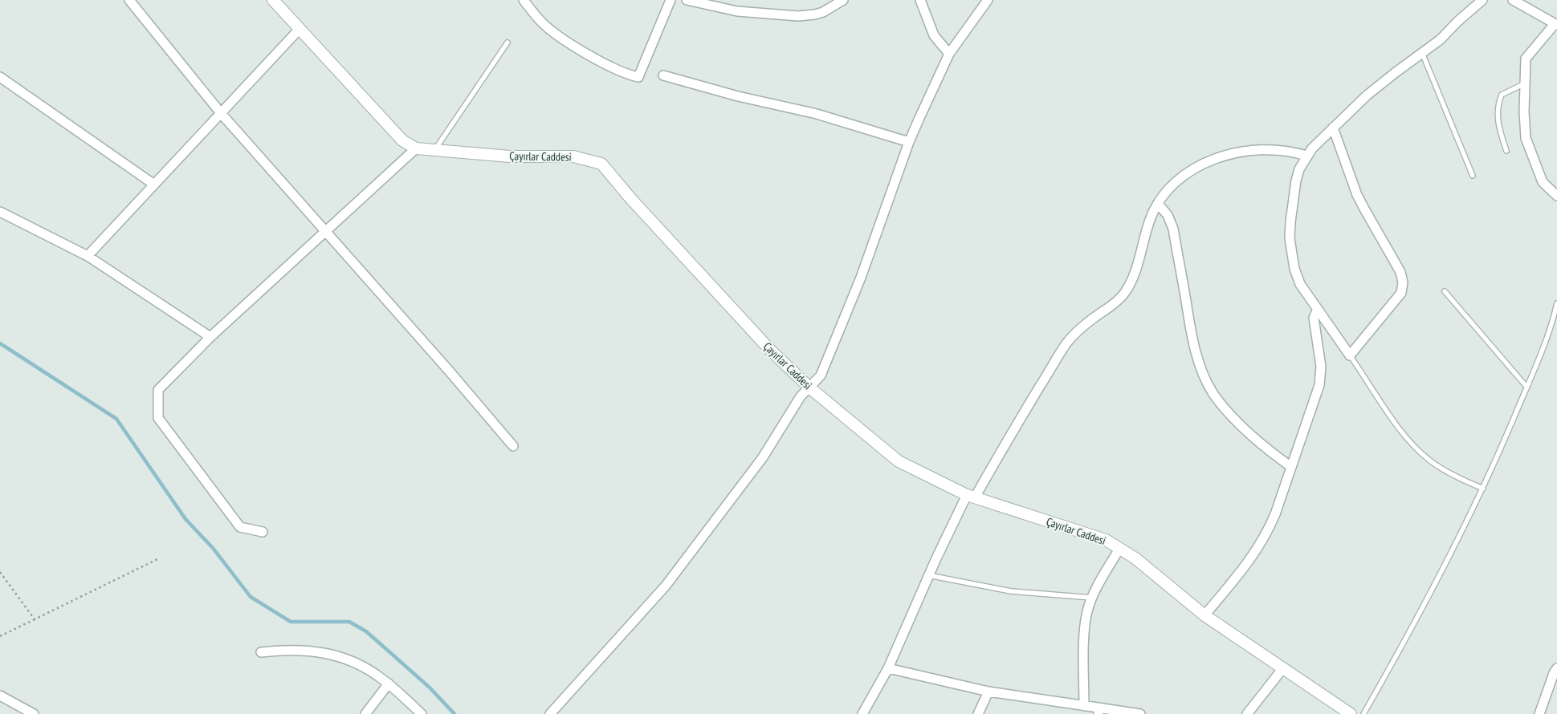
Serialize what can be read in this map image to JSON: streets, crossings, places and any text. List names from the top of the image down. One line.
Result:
{"streets":{"street":["Çayırlar Caddesi"]}}
